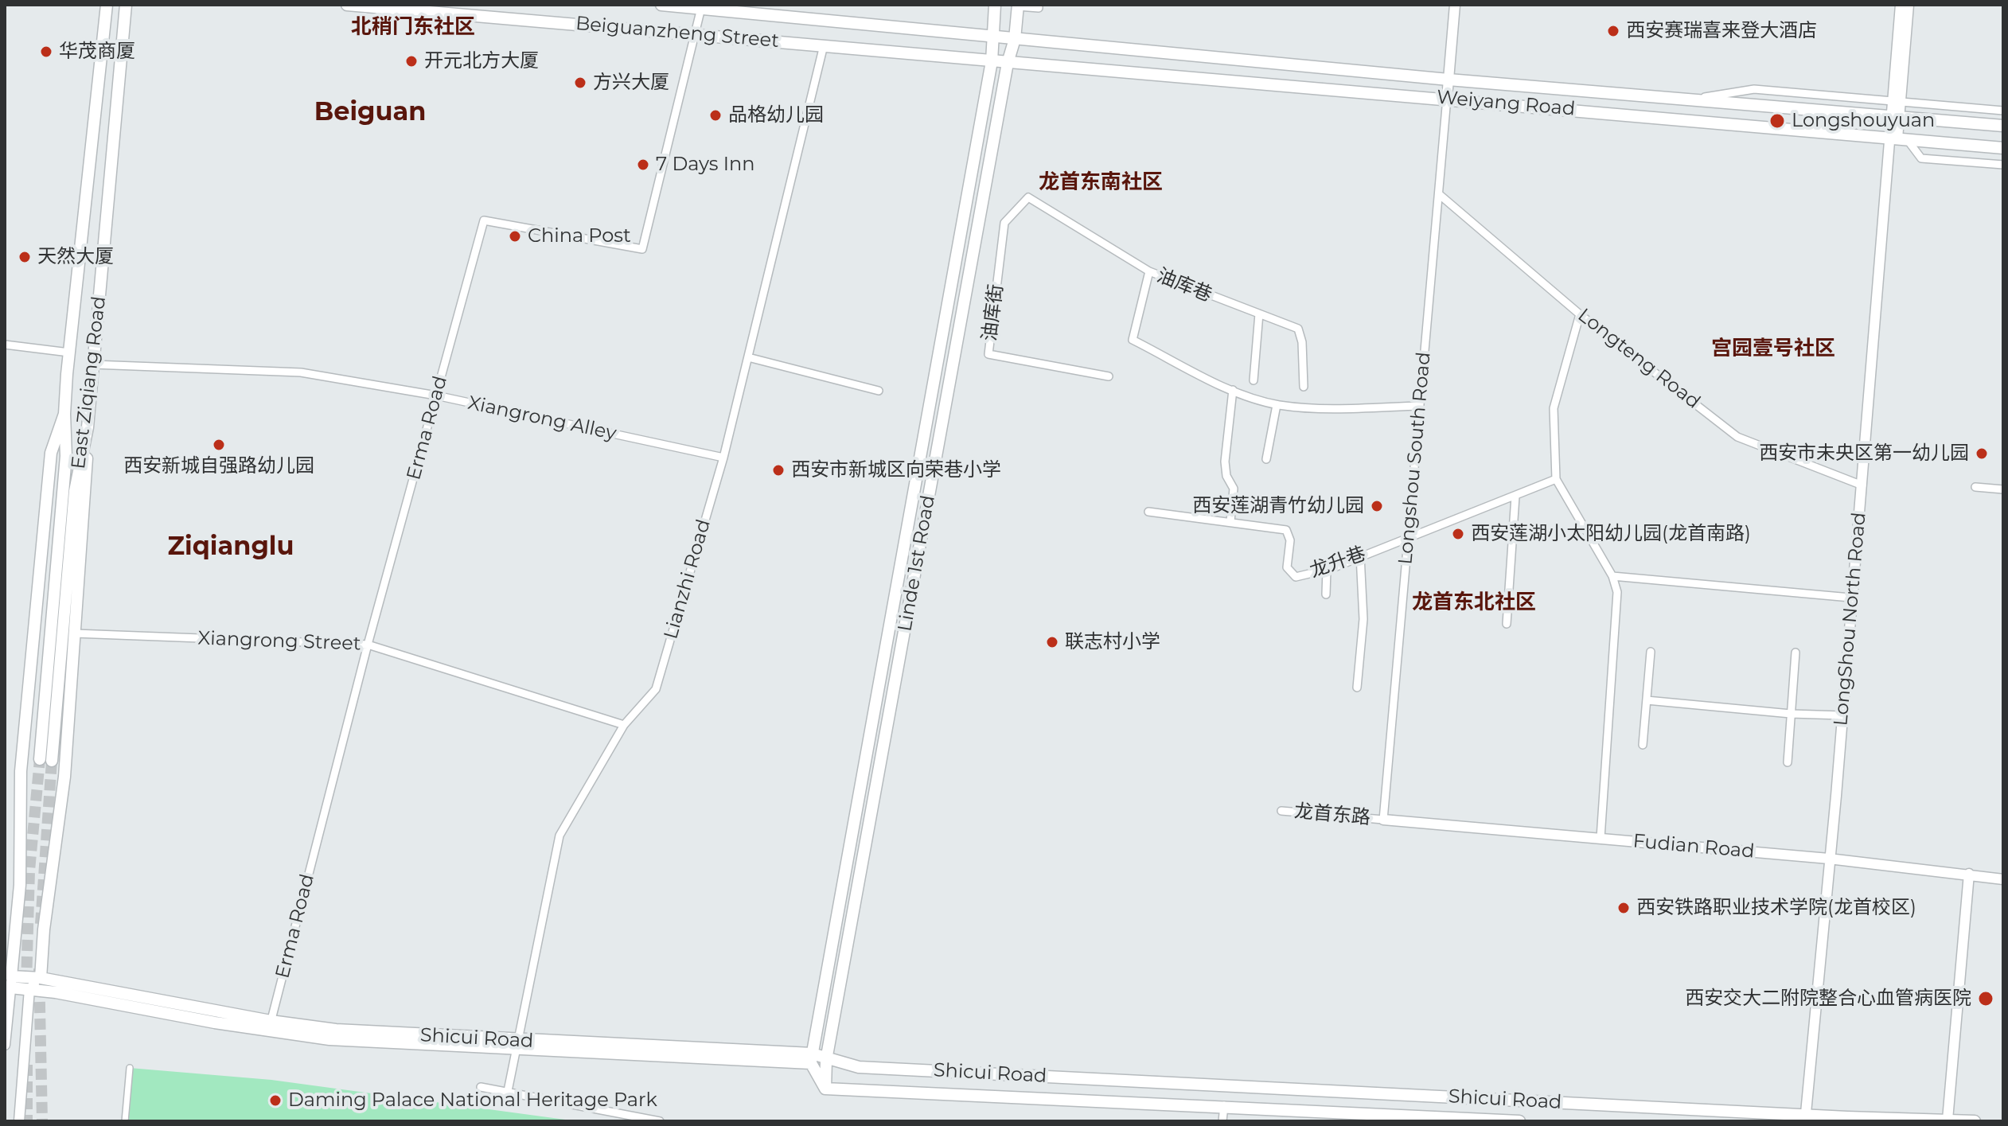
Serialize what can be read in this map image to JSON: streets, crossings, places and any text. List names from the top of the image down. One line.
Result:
{"streets":{"main road":["Beiguanzheng Street","Weiyang Road","East Ziqiang Road","Linde 1st Road","Shicui Road"],"street":["油库巷","油库街","Longteng Road","Xiangrong Alley","Erma Road","Longshou South Road","龙升巷","Lianzhi Road","LongShou North Road","Xiangrong Street","龙首东路","Fudian Road"]},"crossings":[["Beiguanzheng Street","Weiyang Road"],["Beiguanzheng Street","Erma Road"],["Beiguanzheng Street","Linde 1st Road"],["Beiguanzheng Street","Lianzhi Road"],["Weiyang Road","Longshou South Road"],["Weiyang Road","Linde 1st Road"],["Weiyang Road","LongShou North Road"],["油库巷","油库街"],["Longteng Road","Longshou South Road"],["Longteng Road","LongShou North Road"],["East Ziqiang Road","Xiangrong Alley"],["Xiangrong Alley","Erma Road"],["Xiangrong Alley","Lianzhi Road"],["Erma Road","Xiangrong Street"],["Erma Road","Shicui Road"],["Longshou South Road","龙升巷"],["Longshou South Road","龙首东路"],["Longshou South Road","Fudian Road"],["Linde 1st Road","Shicui Road"],["Lianzhi Road","Xiangrong Street"],["Lianzhi Road","Shicui Road"],["LongShou North Road","Fudian Road"],["LongShou North Road","Shicui Road"],["龙首东路","Fudian Road"]],"districts":["北稍门东社区","Beiguan","龙首东南社区","宫园壹号社区","Ziqianglu","龙首东北社区"],"places":["西安赛瑞喜来登大酒店","华茂商厦","开元北方大厦","方兴大厦","品格幼儿园","Longshouyuan","7 Days Inn","China Post","天然大厦","西安新城自强路幼儿园","西安市未央区第一幼儿园","西安市新城区向荣巷小学","西安莲湖青竹幼儿园","西安莲湖小太阳幼儿园(龙首南路)","联志村小学","西安铁路职业技术学院(龙首校区)","西安交大二附院整合心血管病医院","Daming Palace National Heritage Park"]}
